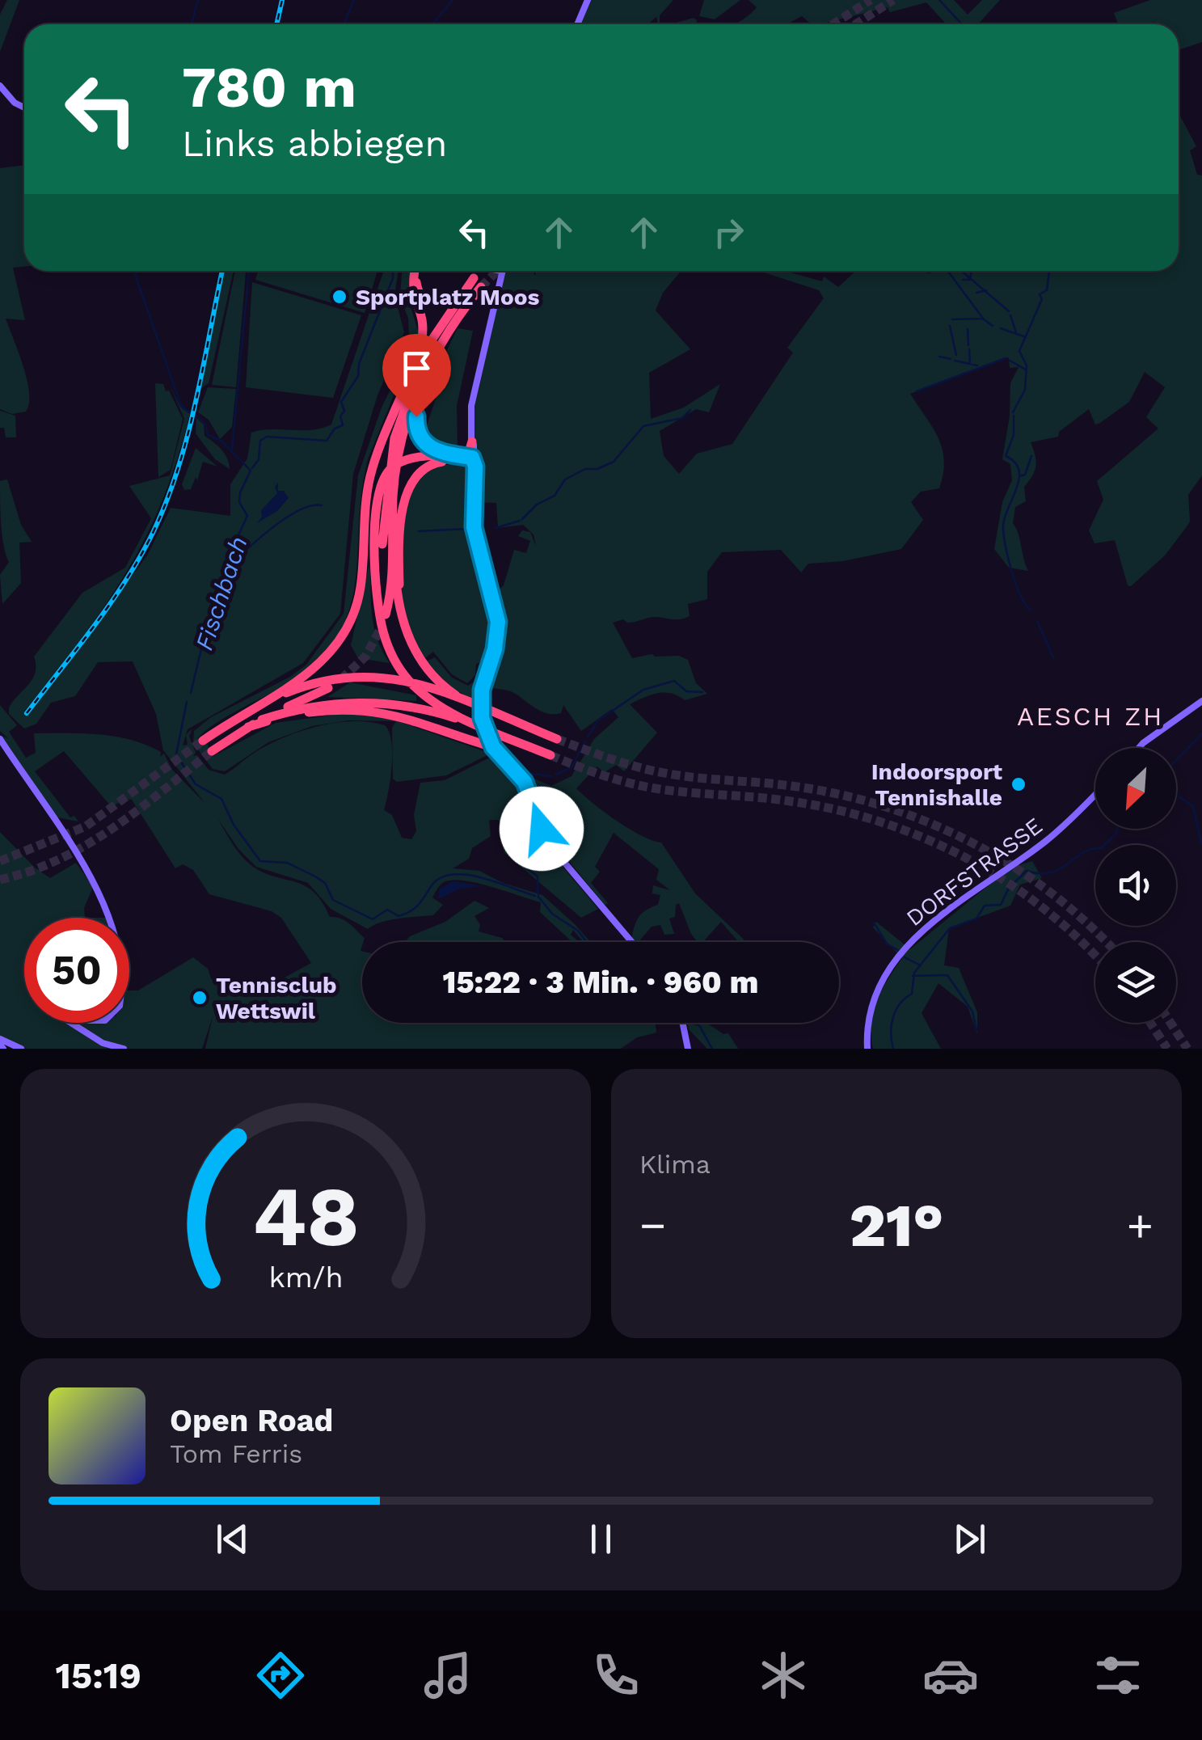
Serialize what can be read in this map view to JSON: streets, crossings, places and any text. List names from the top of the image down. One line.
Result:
{"streets":{"street":["DORFSTRASSE"]},"districts":["AESCH ZH"],"water":["Fischbach"],"places":["Sportplatz Moos","Indoorsport Tennishalle","Tennisclub Wettswil"],"north":"bottom left","page":{"turn":["780 m","Links abbiegen"],"limit":"50","trip":"15:22 · 3 Min. · 960 m","tile":"Klima","heat":["−","21°","+"],"song":["Open Road","Tom Ferris"],"tabs":"15:19","gauge":["48","km/h"]}}
